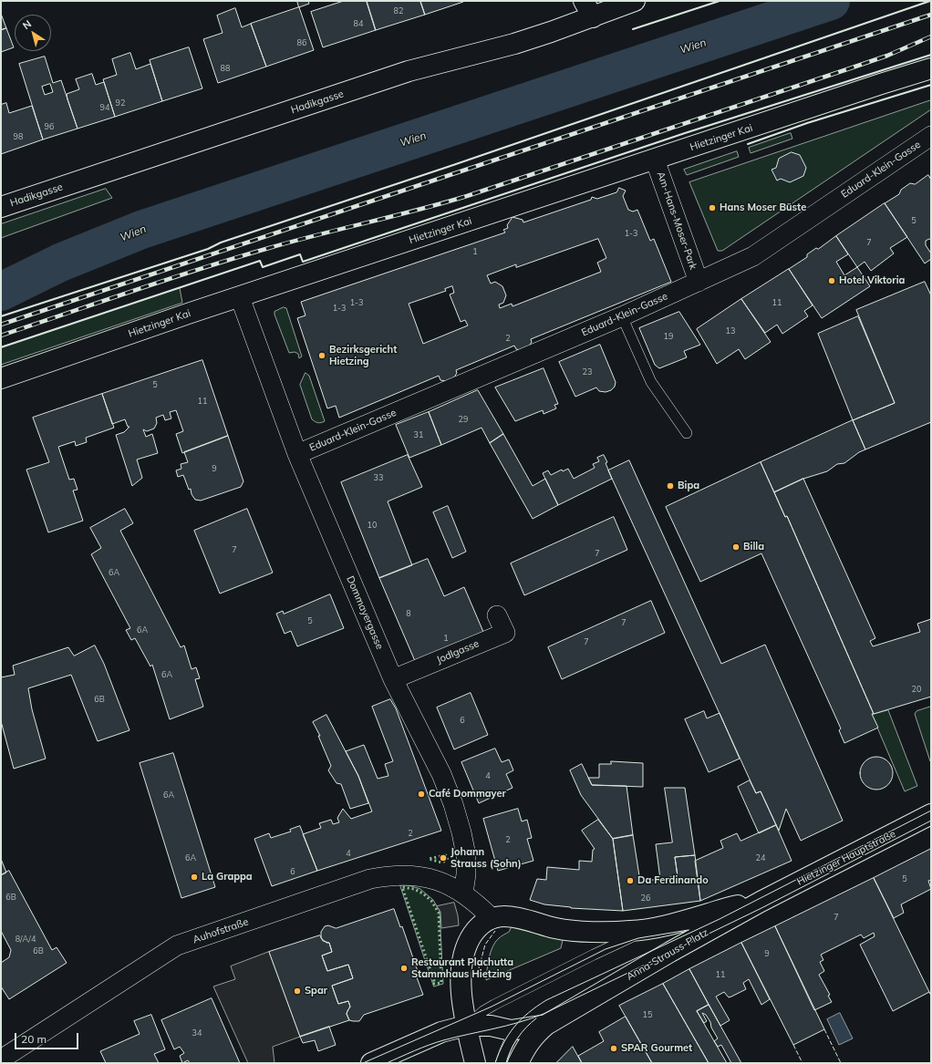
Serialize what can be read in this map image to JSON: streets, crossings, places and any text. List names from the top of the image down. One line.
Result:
{"streets":{"main road":["Hadikgasse","Hietzinger Kai","Hietzinger Hauptstraße","Anna-Strauss-Platz"],"street":["Eduard-Klein-Gasse","Am-Hans-Moser-Park","Dommayergasse","Jodlgasse","Auhofstraße"]},"crossings":[["Hietzinger Kai","Am-Hans-Moser-Park"],["Hietzinger Kai","Dommayergasse"],["Eduard-Klein-Gasse","Am-Hans-Moser-Park"],["Eduard-Klein-Gasse","Dommayergasse"],["Dommayergasse","Jodlgasse"],["Dommayergasse","Auhofstraße"],["Hietzinger Hauptstraße","Anna-Strauss-Platz"]],"water":["Wien"],"places":["Hans Moser Büste","Hotel Viktoria","Bezirksgericht Hietzing","Bipa","Billa","Café Dommayer","Johann Strauss (Sohn)","La Grappa","Da Ferdinando","Restaurant Plachutta Stammhaus Hietzing","Spar","SPAR Gourmet"],"house_numbers":["82","84","86","88","92","94","96","98","5","1-3","7","1","1-3","11","1-3","13","19","2","23","5","11","29","31","9","33","10","7","7","6A","8","5","7","6A","1","7","6A","20","6B","6","4","6A","2","2","4","6A","24","6","5","6B","26","7","8/A/4","6B","9","11","15","34"],"scale_bar":"20 m","north":"top left"}
